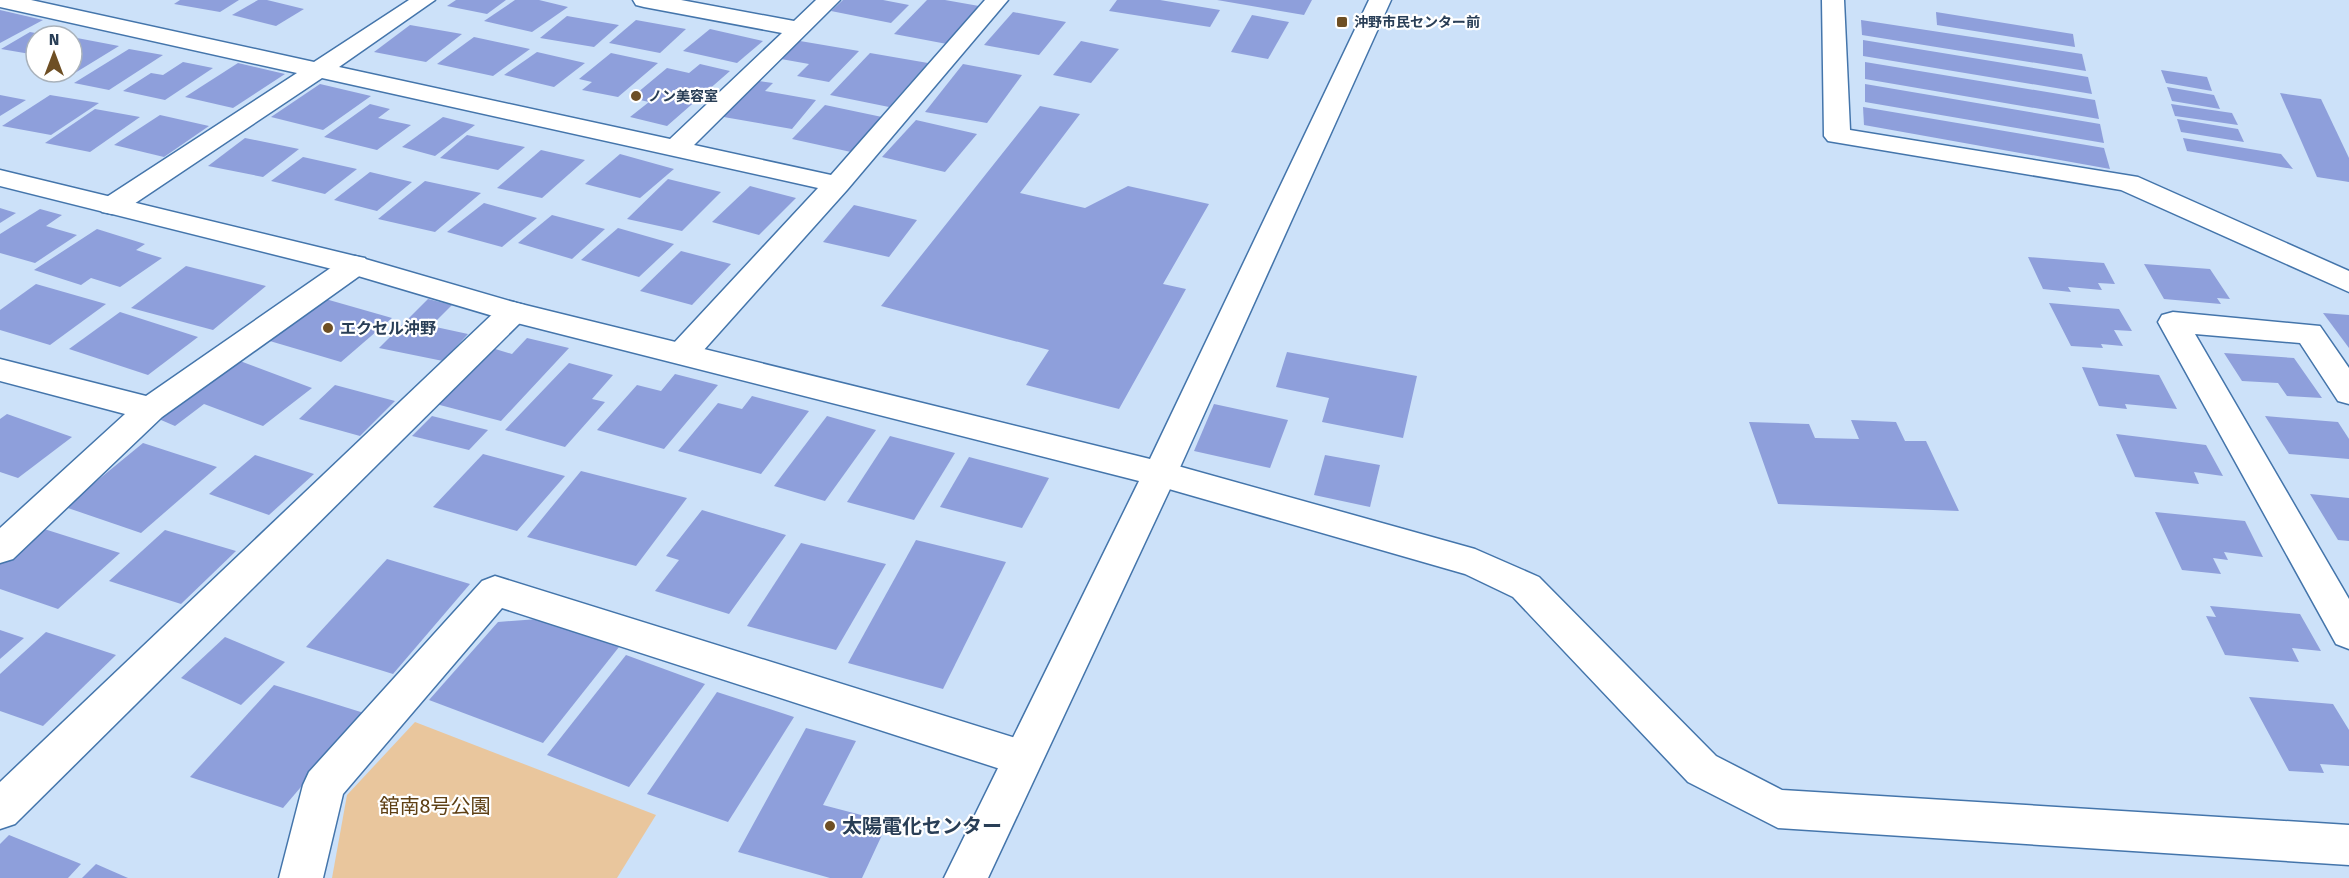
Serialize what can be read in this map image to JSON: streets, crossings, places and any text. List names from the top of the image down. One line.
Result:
{"parks":["舘南8号公園"],"places":{"transit":["沖野市民センター前"],"other":["ノン美容室","エクセル沖野","太陽電化センター"]},"north":"top"}
